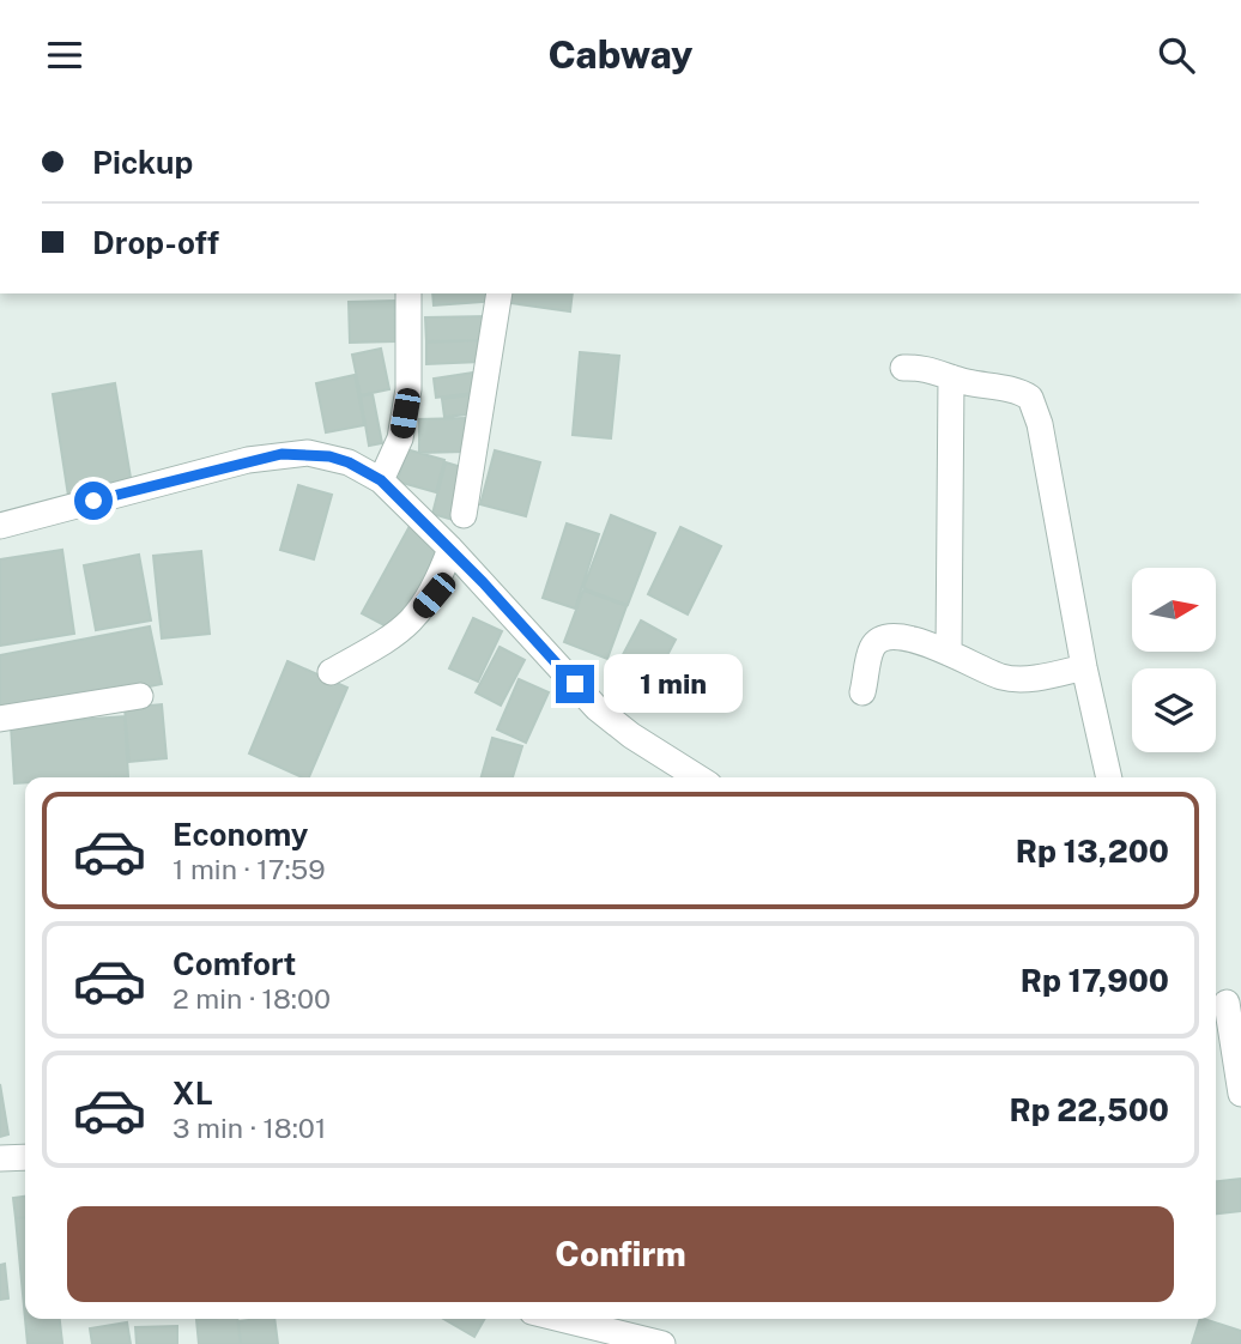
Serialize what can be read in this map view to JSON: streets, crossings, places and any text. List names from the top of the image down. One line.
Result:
{"north":"right","page":{"header":"Cabway","banner":["Pickup","Drop-off"],"bubble":"1 min","list":[{"name":"Economy","note":"1 min · 17:59","value":"Rp 13,200"},{"name":"Comfort","note":"2 min · 18:00","value":"Rp 17,900"},{"name":"XL","note":"3 min · 18:01","value":"Rp 22,500"}],"buttons":"Confirm"}}
